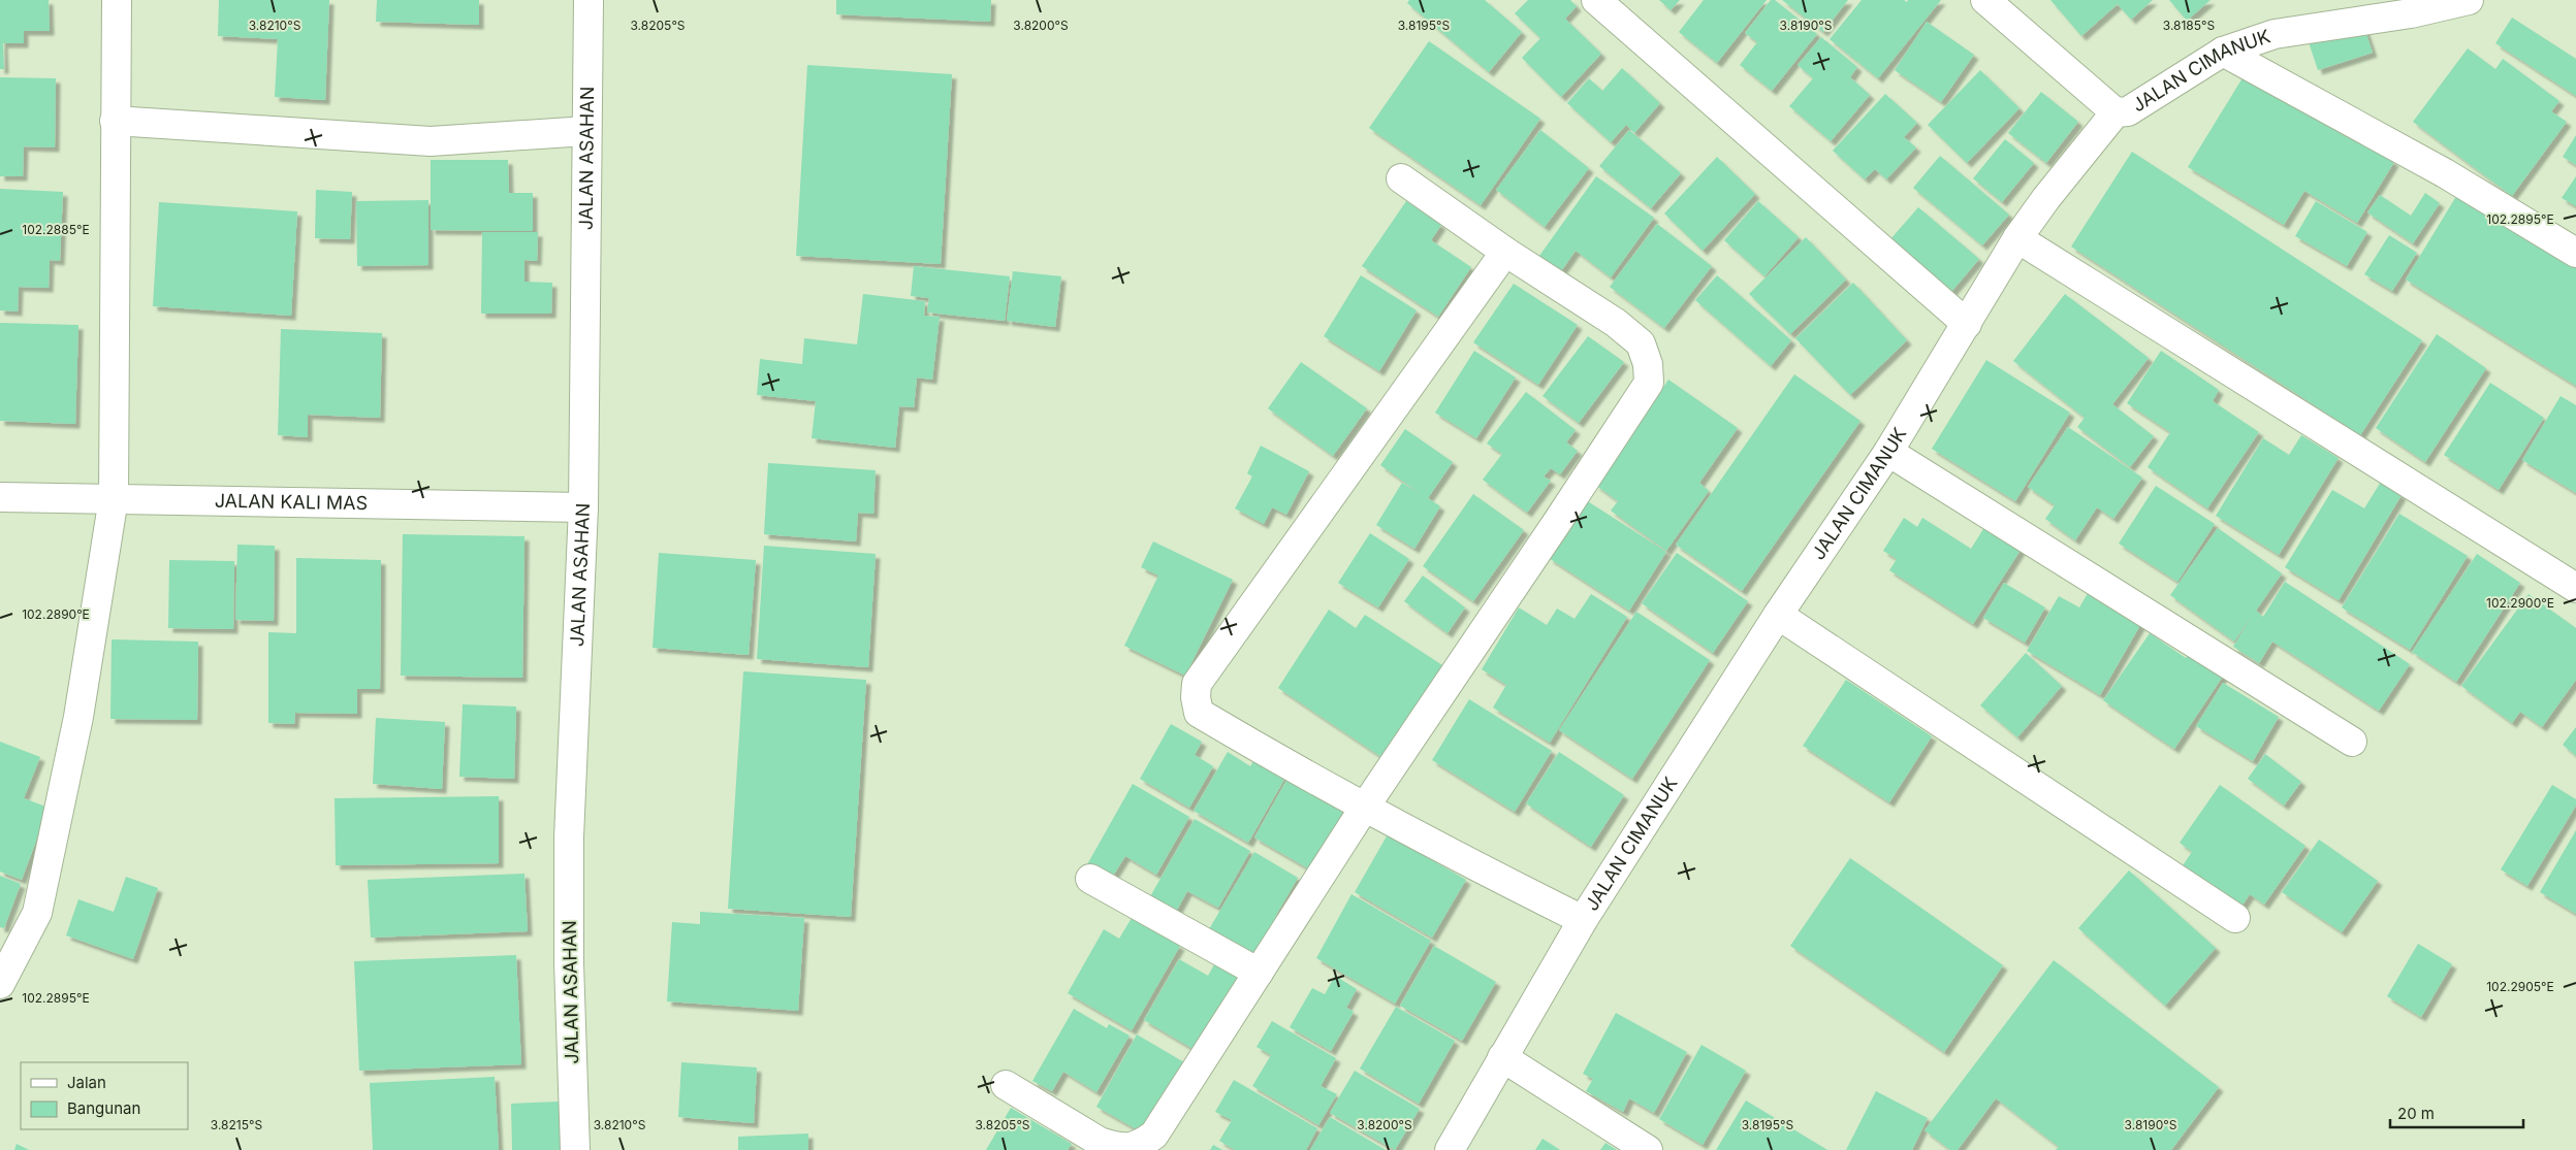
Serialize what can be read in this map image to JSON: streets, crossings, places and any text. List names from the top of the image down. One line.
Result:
{"streets":{"street":["JALAN CIMANUK","JALAN ASAHAN","JALAN KALI MAS"]},"crossings":[["JALAN ASAHAN","JALAN KALI MAS"]],"legend":["Jalan","Bangunan"],"scale_bar":"20 m","coordinates":["3.8210°S","3.8205°S","3.8200°S","3.8195°S","3.8190°S","3.8185°S","102.2895°E","102.2885°E","102.2900°E","102.2890°E","102.2905°E","3.8215°S"]}
